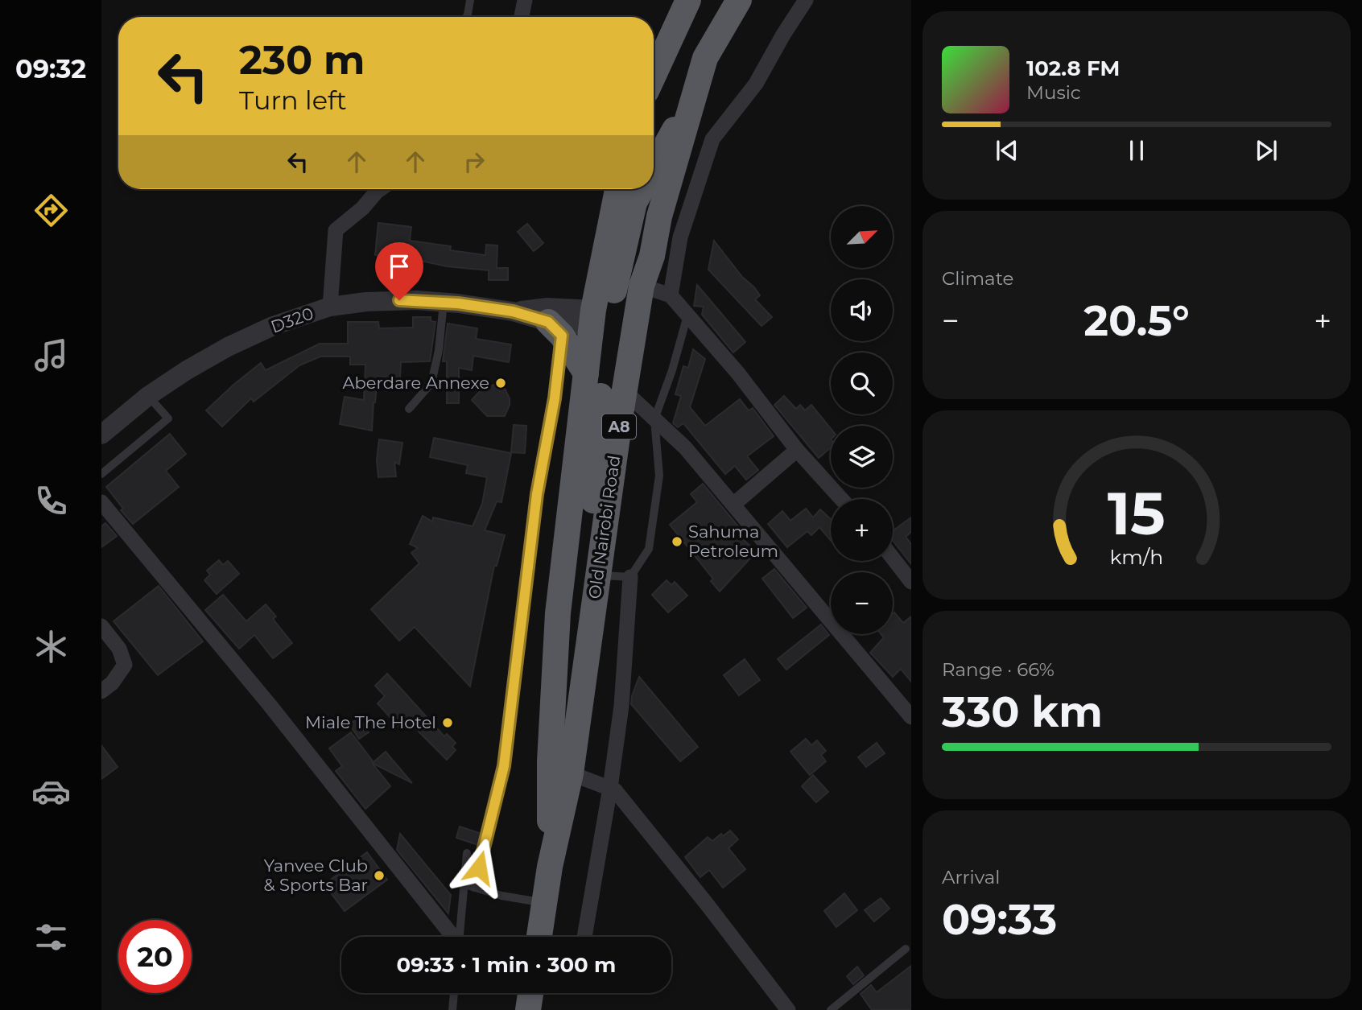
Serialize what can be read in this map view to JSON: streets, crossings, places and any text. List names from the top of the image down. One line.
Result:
{"streets":{"highway":["A8","Old Nairobi Road"],"street":["D320"]},"crossings":[["D320","Old Nairobi Road"]],"places":["Aberdare Annexe","Sahuma Petroleum","Miale The Hotel","Yanvee Club & Sports Bar"],"north":"top right","page":{"tabs":"09:32","turn":["230 m","Turn left"],"song":["102.8 FM","Music"],"map_buttons":["+","−"],"tile":["Climate",["Range · 66%","330 km"],["Arrival","09:33"]],"heat":["−","20.5°","+"],"limit":"20","trip":"09:33 · 1 min · 300 m","gauge":["15","km/h"]}}
